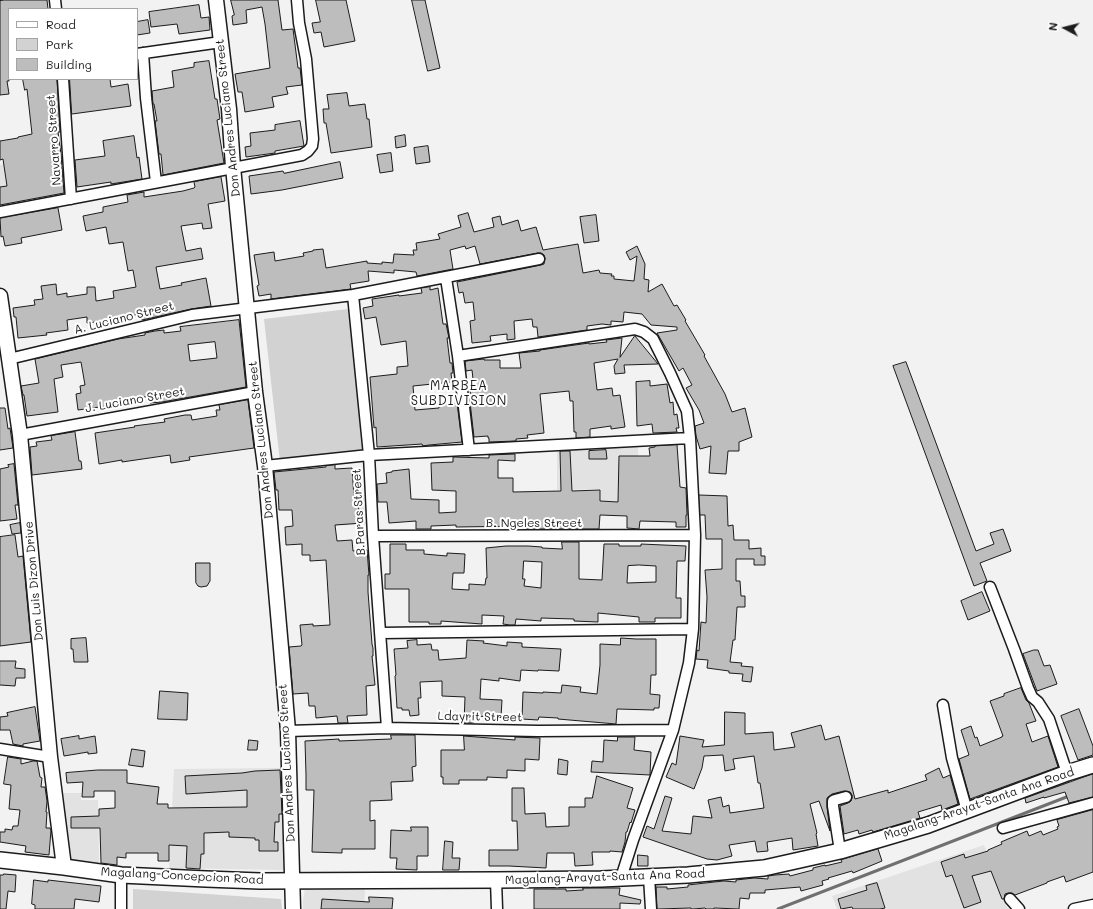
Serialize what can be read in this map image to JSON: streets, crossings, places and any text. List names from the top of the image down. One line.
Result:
{"streets":{"main road":["Magalang-Arayat-Santa Ana Road","Magalang-Concepcion Road"],"street":["Don Andres Luciano Street","Navarro Street","A. Luciano Street","J. Luciano Street","B.Paras Street","B. Ngeles Street","Don Luis Dizon Drive","Ldayrit Street"]},"crossings":[["Don Andres Luciano Street","A. Luciano Street"],["Don Andres Luciano Street","J. Luciano Street"],["Don Andres Luciano Street","Ldayrit Street"],["Don Andres Luciano Street","Magalang-Arayat-Santa Ana Road"],["Don Andres Luciano Street","Magalang-Concepcion Road"],["A. Luciano Street","B.Paras Street"],["A. Luciano Street","Don Luis Dizon Drive"],["J. Luciano Street","Don Luis Dizon Drive"],["B.Paras Street","B. Ngeles Street"],["B.Paras Street","Ldayrit Street"],["Don Luis Dizon Drive","Magalang-Concepcion Road"],["Magalang-Arayat-Santa Ana Road","Magalang-Concepcion Road"]],"districts":["MARBEA SUBDIVISION"],"legend":["Road","Park","Building"],"north":"left"}
